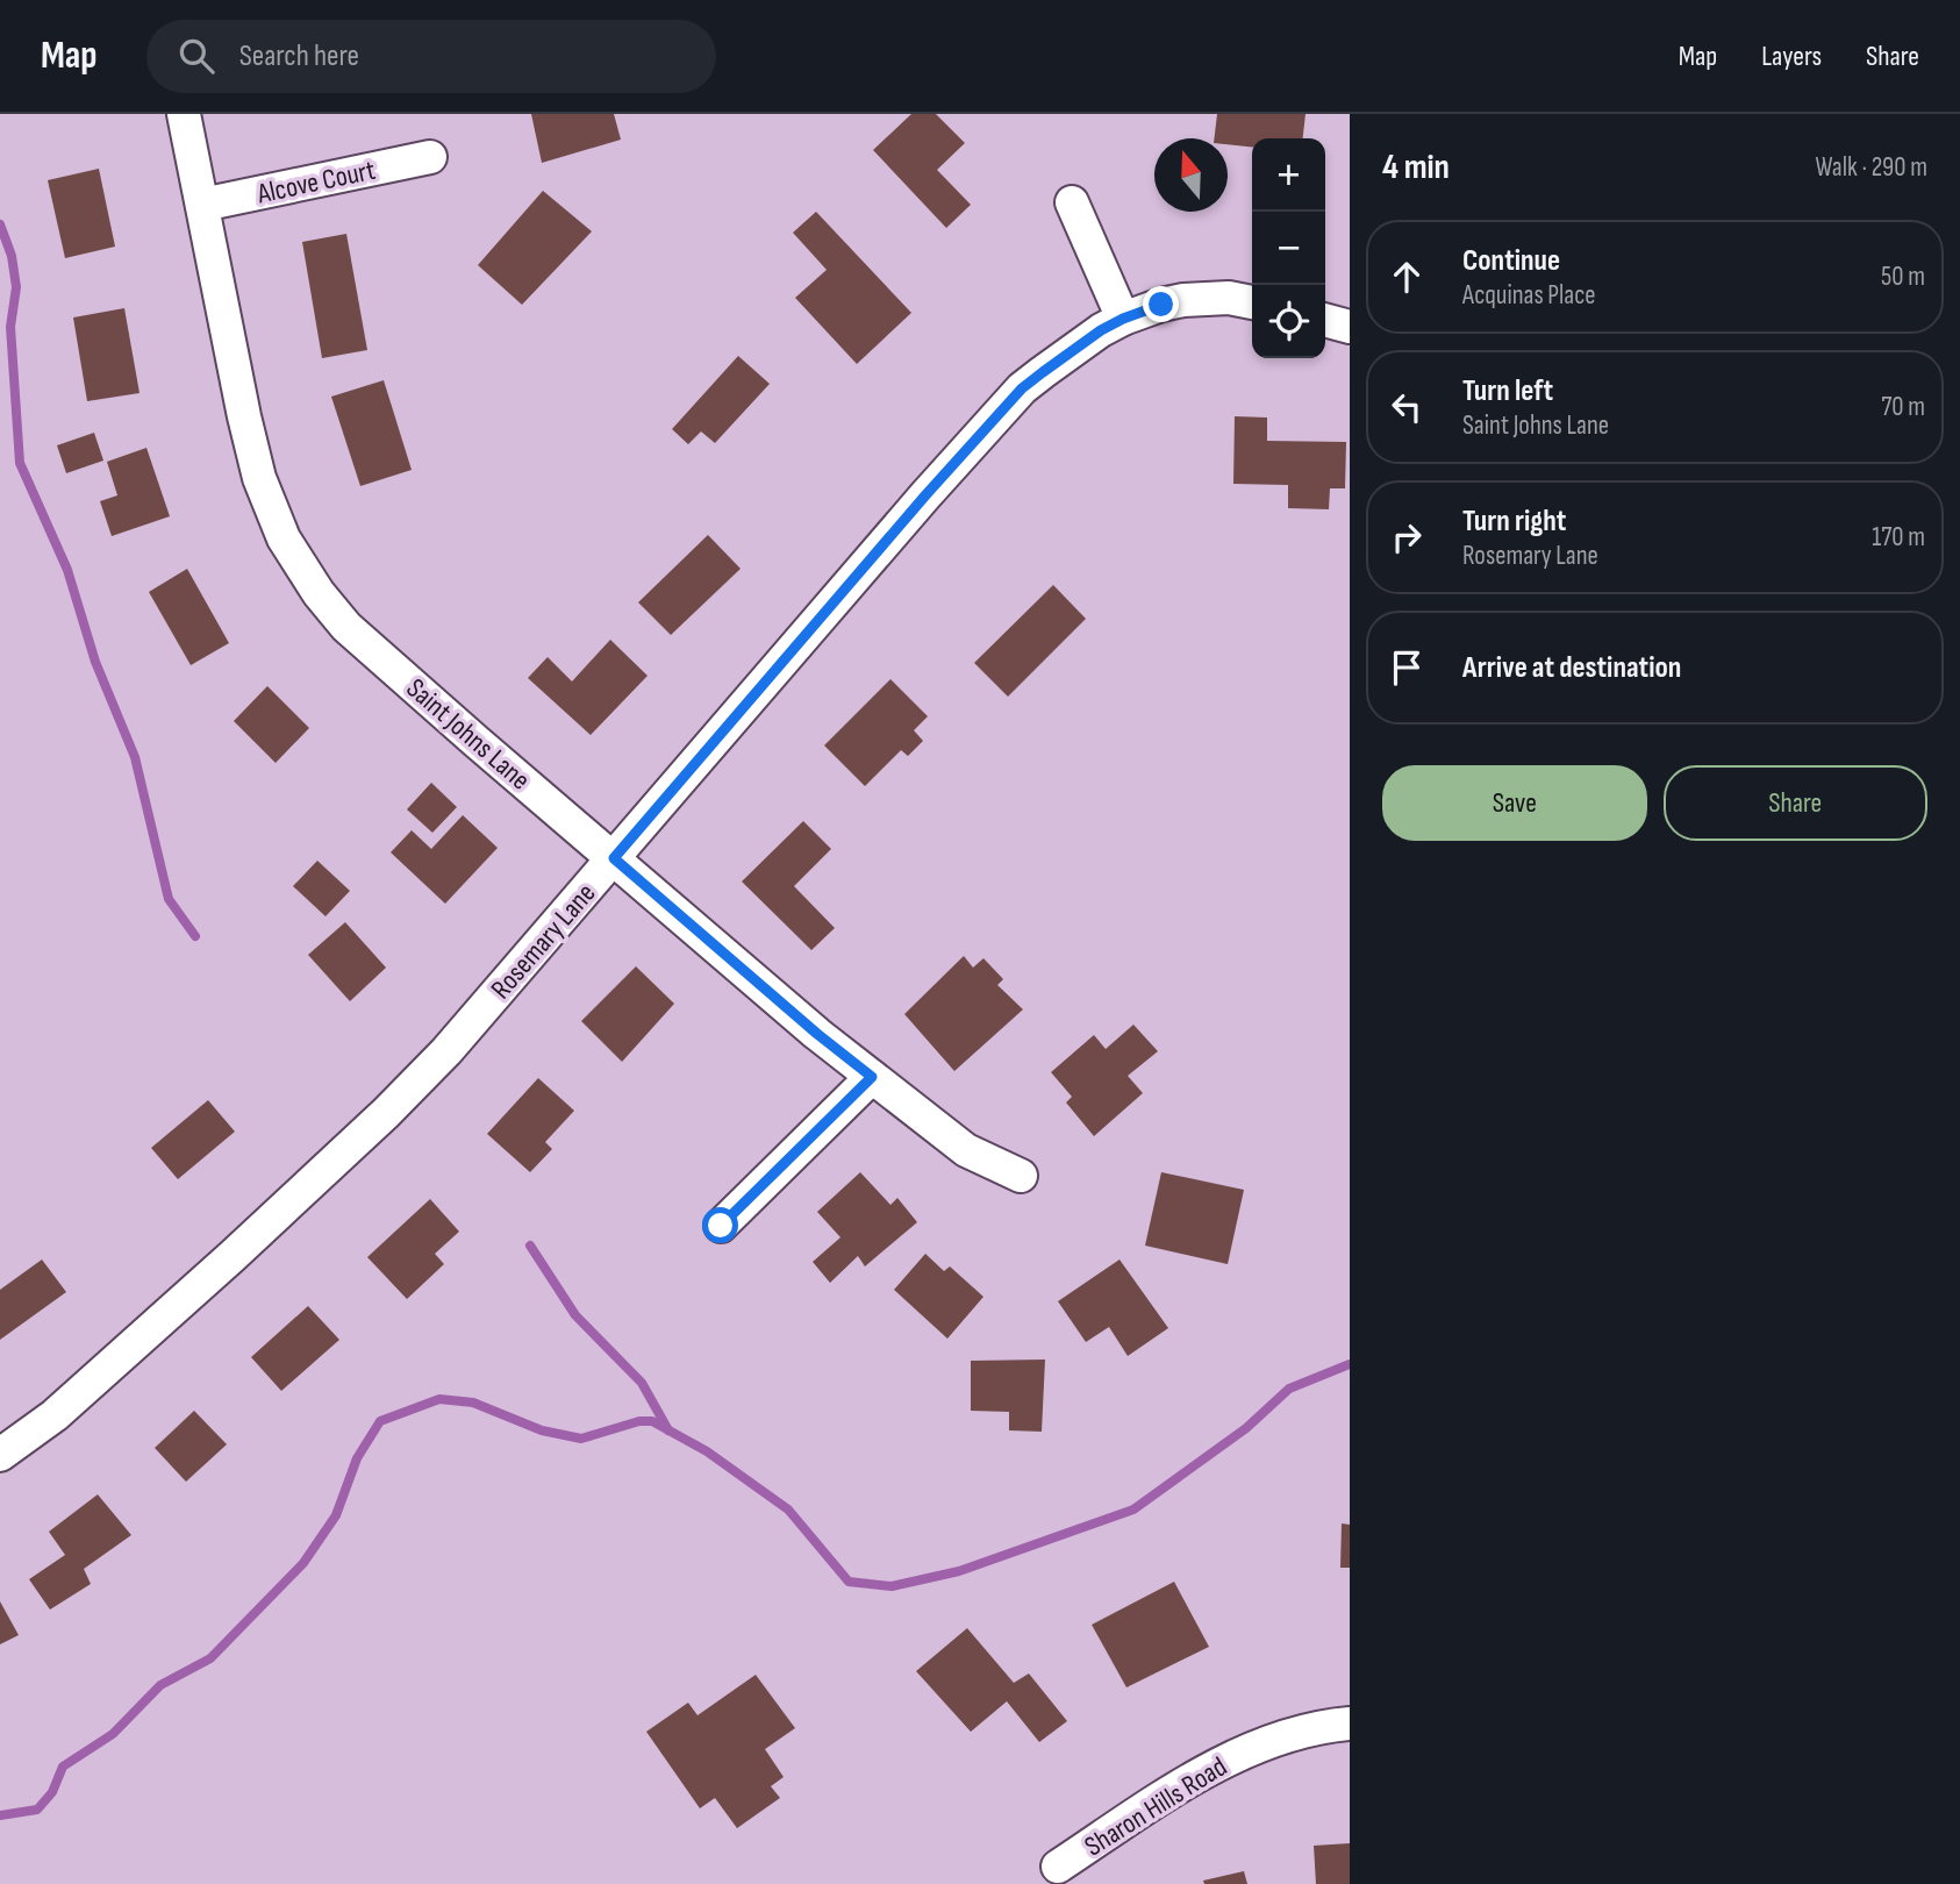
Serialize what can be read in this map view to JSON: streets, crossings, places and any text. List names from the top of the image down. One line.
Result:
{"streets":{"street":["Alcove Court","Saint Johns Lane","Rosemary Lane","Sharon Hills Road"]},"crossings":[["Alcove Court","Saint Johns Lane"],["Saint Johns Lane","Rosemary Lane"]],"north":"top","page":{"header":"Map","search":"Search here","nav":["Map","Layers","Share"],"heading":["4 min","Walk · 290 m"],"map_buttons":["+","−"],"list":[["Continue","Acquinas Place","50 m"],["Turn left","Saint Johns Lane","70 m"],["Turn right","Rosemary Lane","170 m"],"Arrive at destination"],"buttons":["Save","Share"]}}
